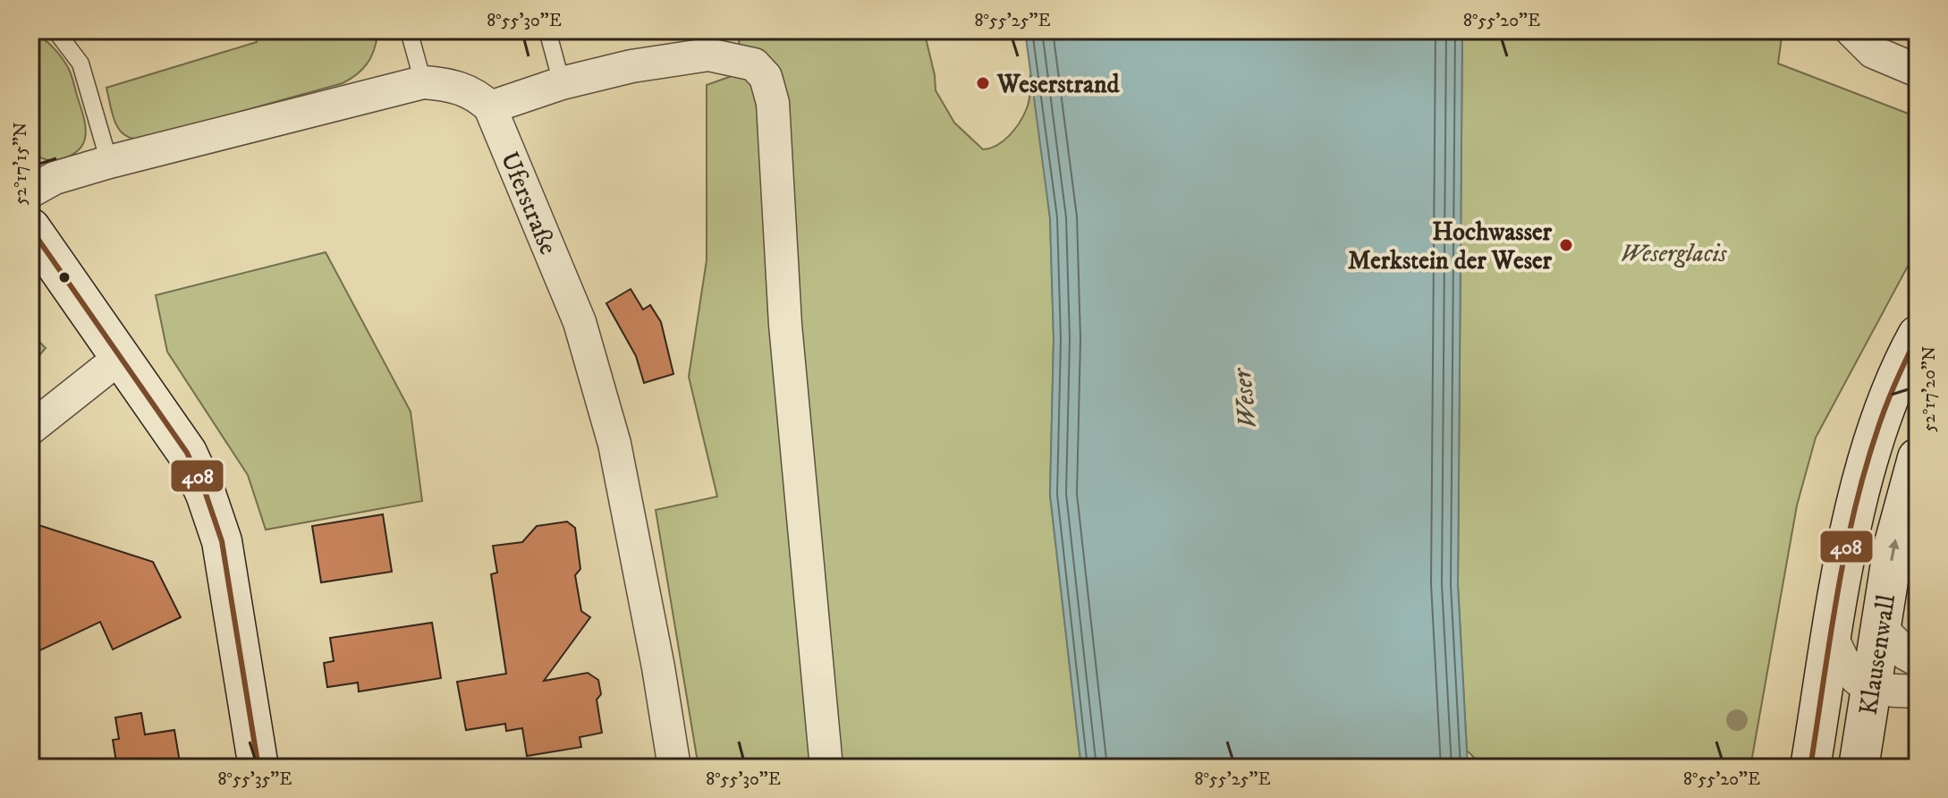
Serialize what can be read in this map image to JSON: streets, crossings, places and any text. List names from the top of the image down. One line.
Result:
{"streets":{"main road":["Klausenwall"],"street":["Uferstraße"]},"water":["Weser"],"parks":["Weserglacis"],"places":["Weserstrand","Hochwasser Merkstein der Weser"],"lines":["transit line 408"],"coordinates":["8°55'30\"E","8°55'25\"E","8°55'20\"E","52°17'15\"N","52°17'20\"N","8°55'35\"E"]}
